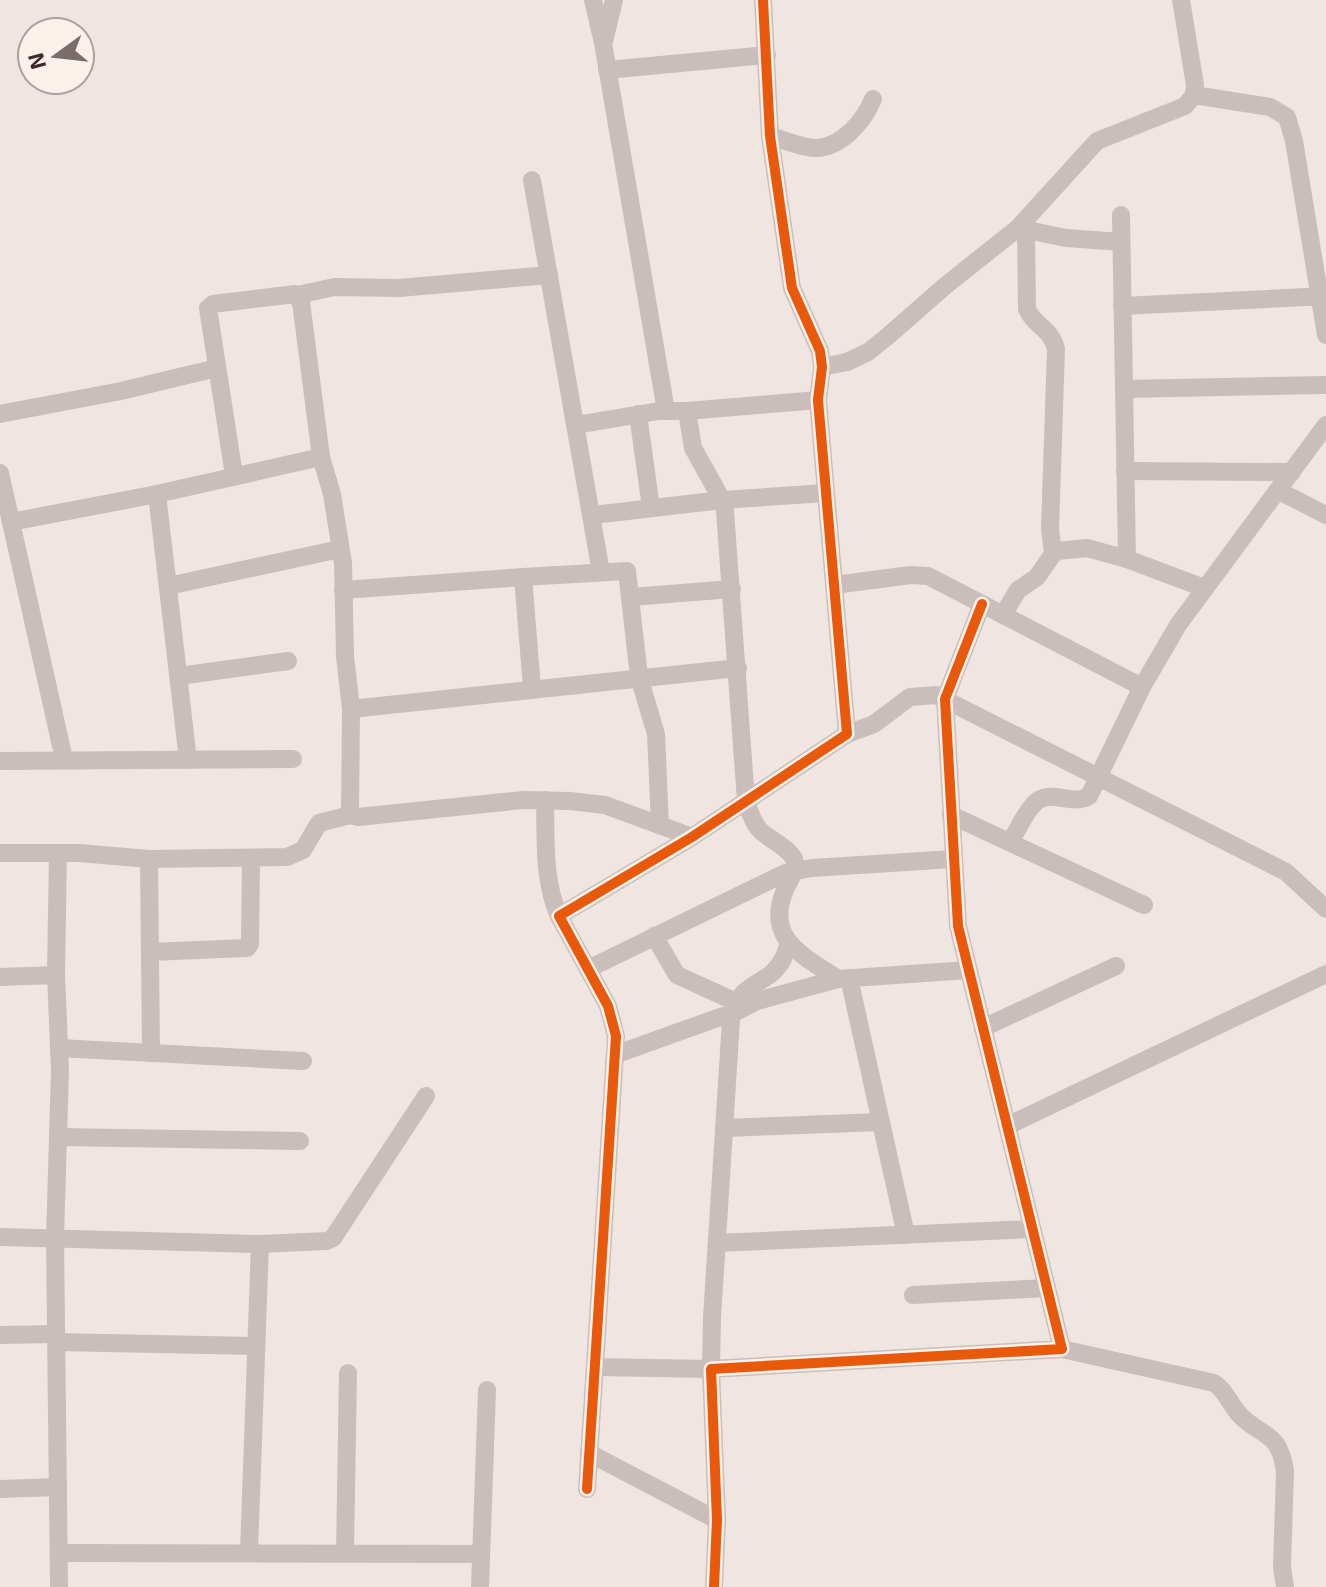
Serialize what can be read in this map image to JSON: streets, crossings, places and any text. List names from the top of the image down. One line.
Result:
{"north":"left"}
